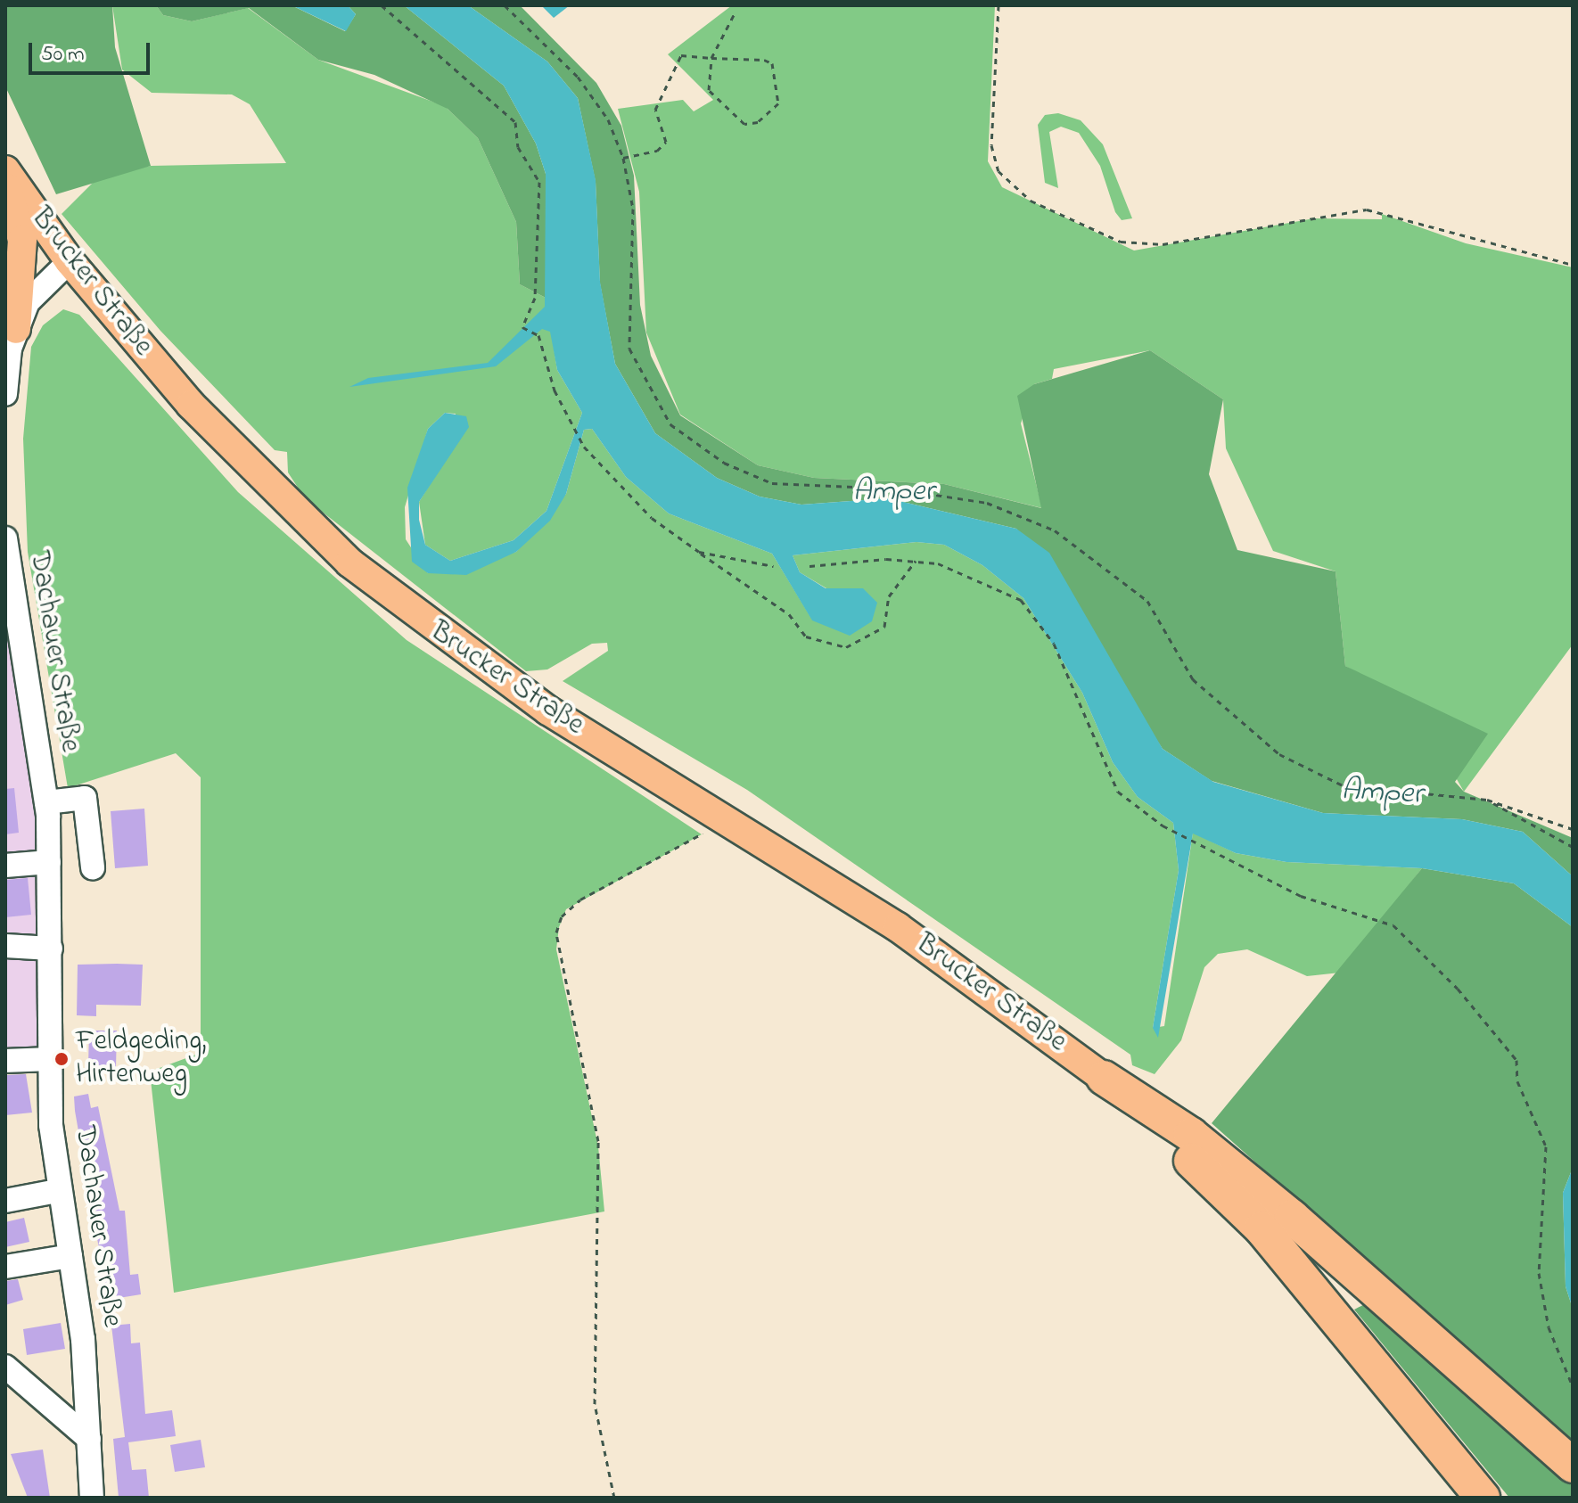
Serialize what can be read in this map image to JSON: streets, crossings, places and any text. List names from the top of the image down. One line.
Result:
{"streets":{"main road":["Brucker Straße"],"street":["Dachauer Straße"]},"water":["Amper"],"places":["Feldgeding, Hirtenweg"],"scale_bar":"50 m"}
